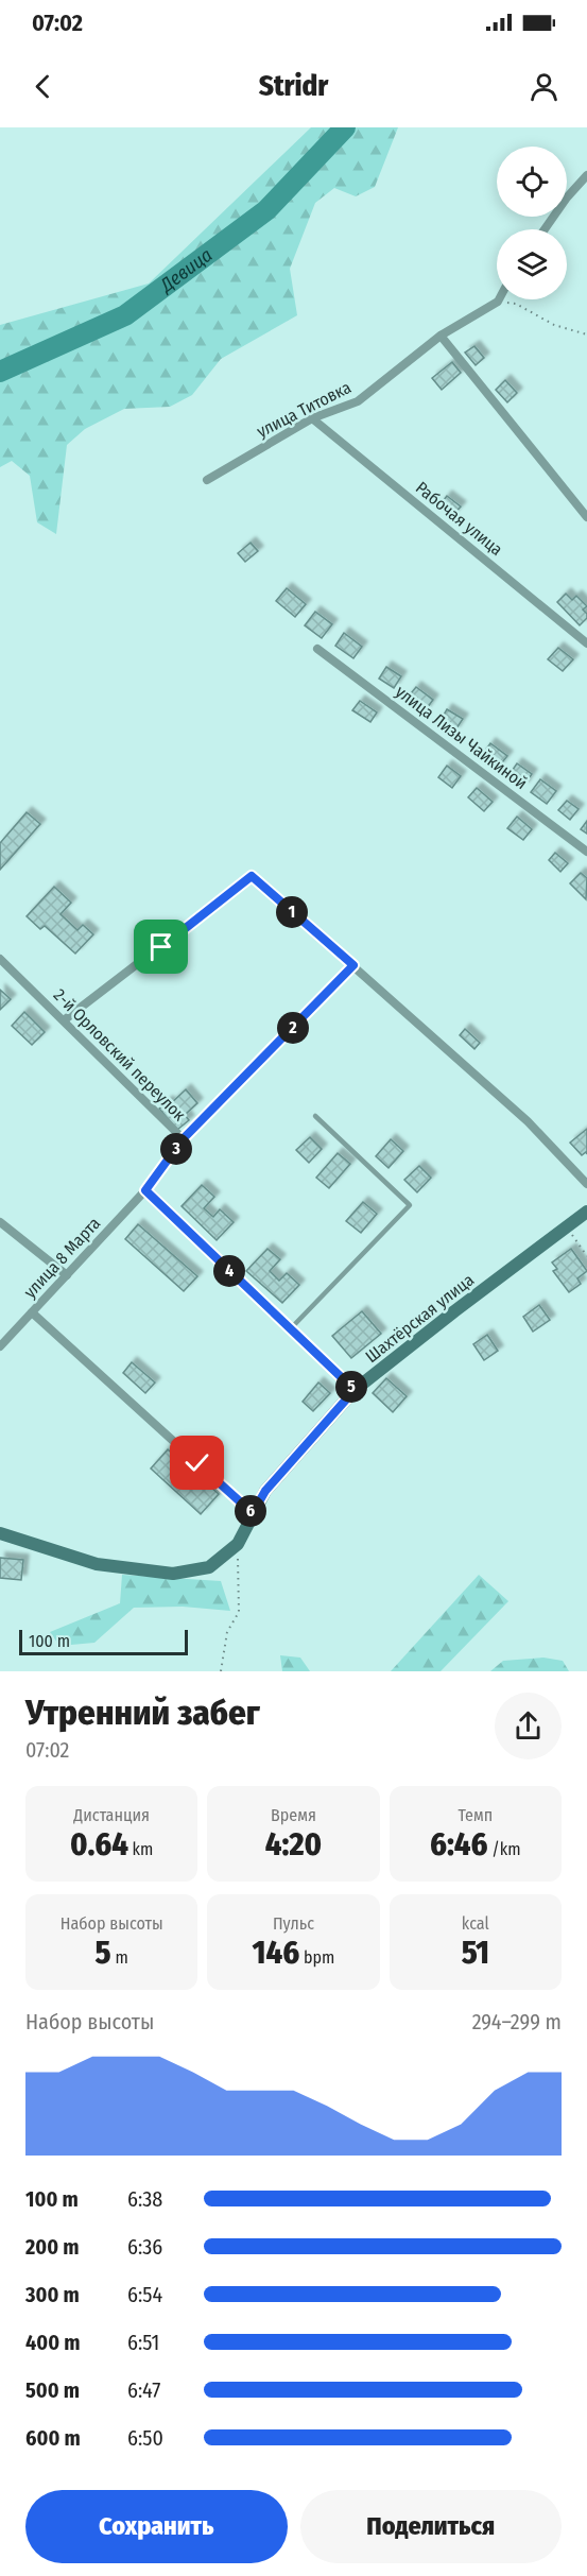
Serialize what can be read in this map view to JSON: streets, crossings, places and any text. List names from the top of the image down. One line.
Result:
{"streets":{"street":["улица Титовка","Рабочая улица","улица Лизы Чайкиной","2-й Орловский переулок","улица 8 Марта","Шахтёрская улица"]},"crossings":[["улица Титовка","Рабочая улица"],["2-й Орловский переулок","улица 8 Марта"]],"water":["Девица"],"scale_bar":"100 m","page":{"status":"07:02","header":"Stridr","pins":["1","2","3","4","5","6"],"scale":"100 m","heading":["Утренний забег","07:02"],"stats":[["Дистанция","0.64 km"],["Время","4:20"],["Темп","6:46 /km"],["Набор высоты","5 m"],["Пульс","146 bpm"],["kcal","51"]],"chart":["Набор высоты","294–299 m"],"list":[{"name":"100 m","note":"6:38"},{"name":"200 m","note":"6:36"},{"name":"300 m","note":"6:54"},{"name":"400 m","note":"6:51"},{"name":"500 m","note":"6:47"},{"name":"600 m","note":"6:50"}],"buttons":["Сохранить","Поделиться"]}}
